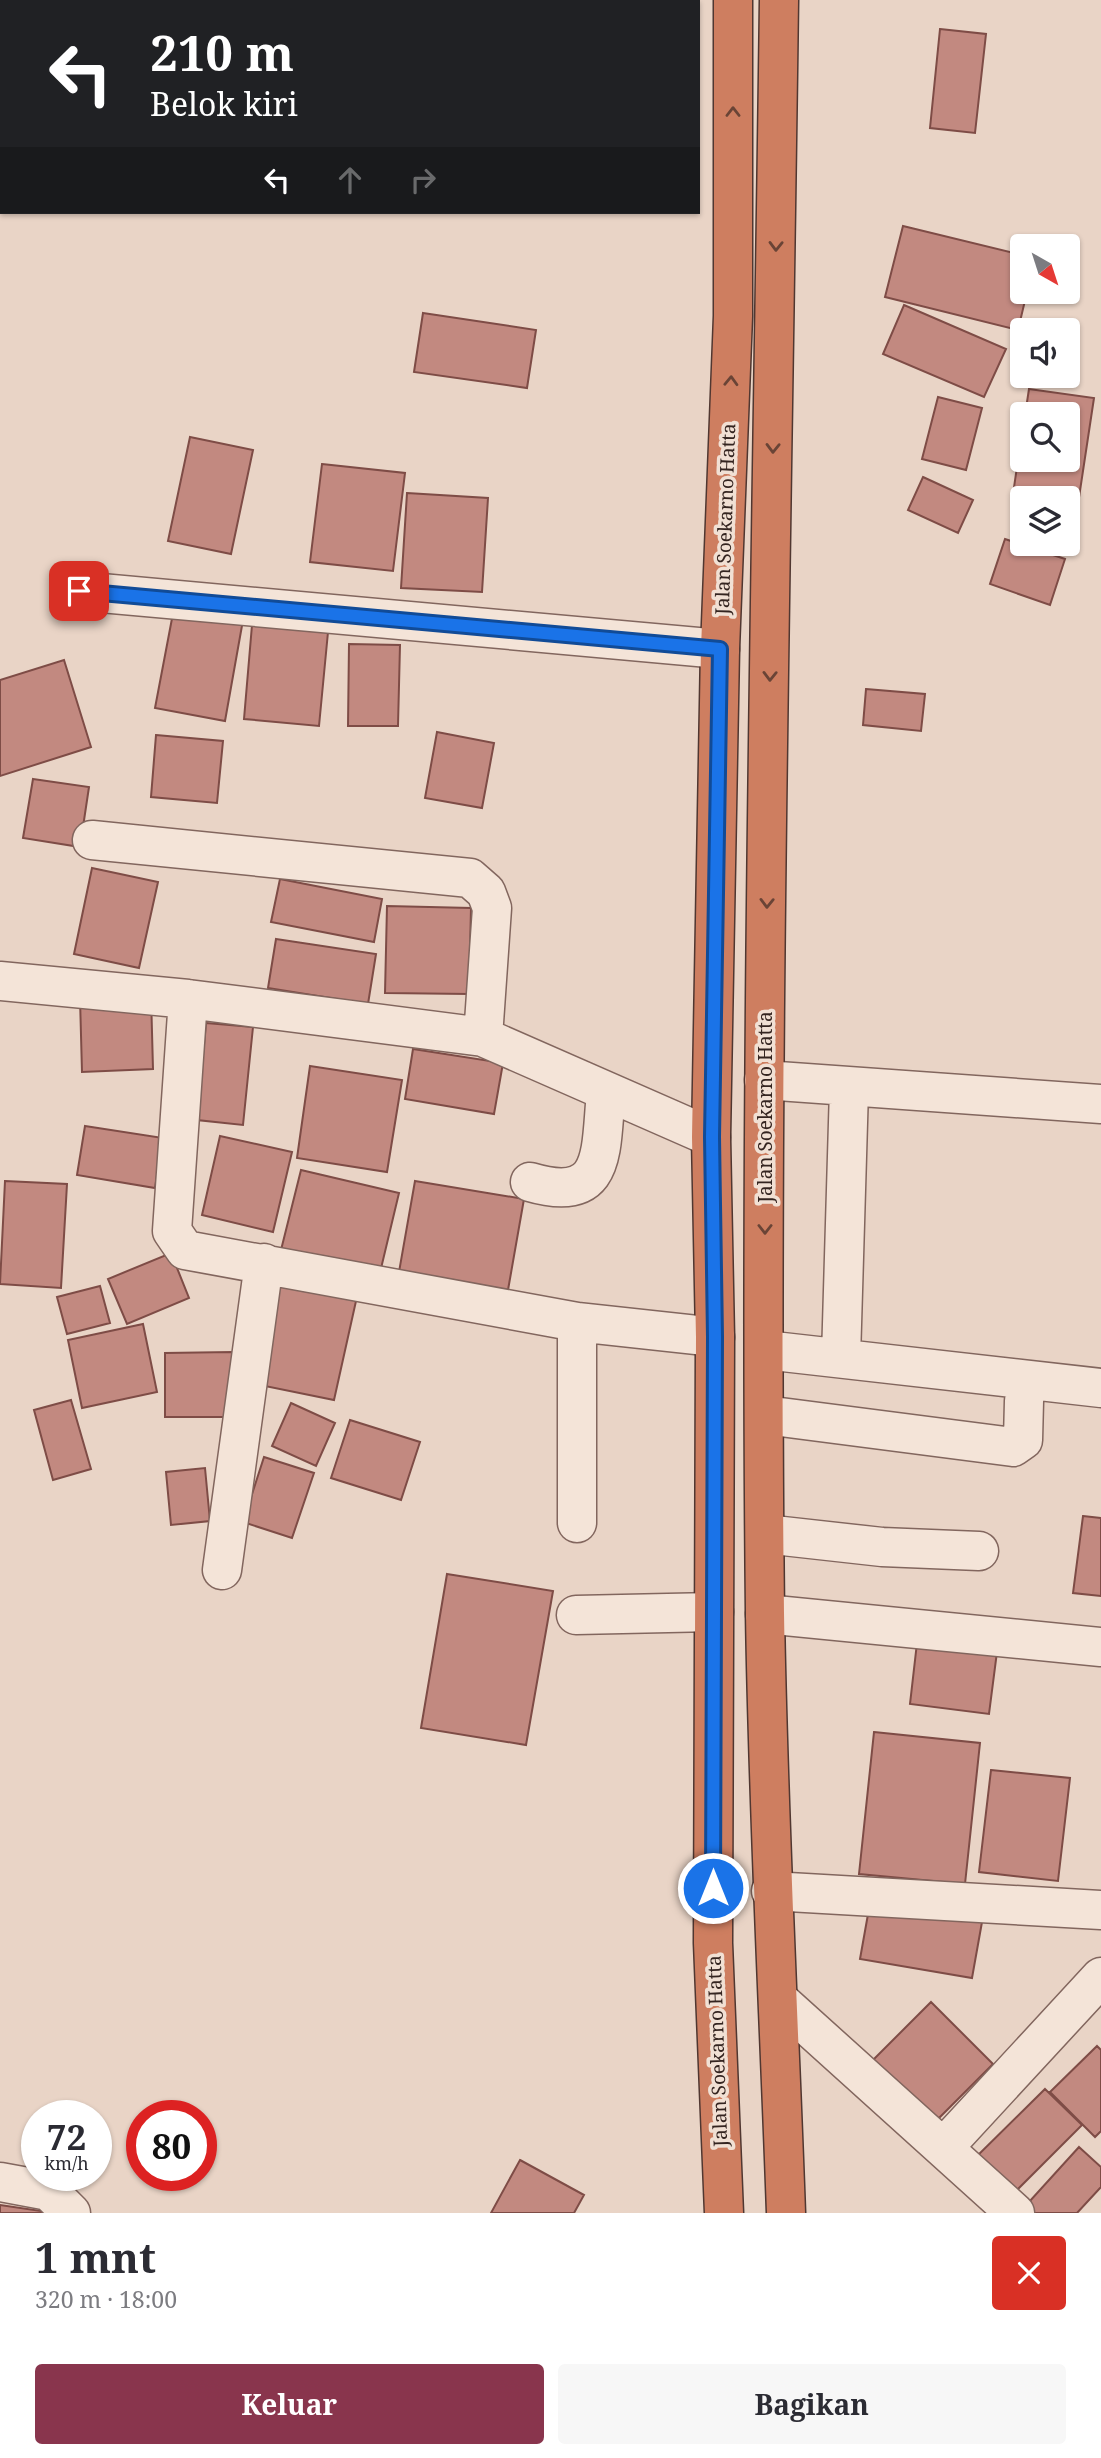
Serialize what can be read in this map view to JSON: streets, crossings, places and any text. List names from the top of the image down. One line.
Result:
{"streets":{"highway":["Jalan Soekarno Hatta"]},"north":"bottom right","page":{"turn":["210 m","Belok kiri"],"speed":"72 km/h","limit":"80","heading":["1 mnt","320 m · 18:00"],"buttons":["Keluar","Bagikan"]}}
